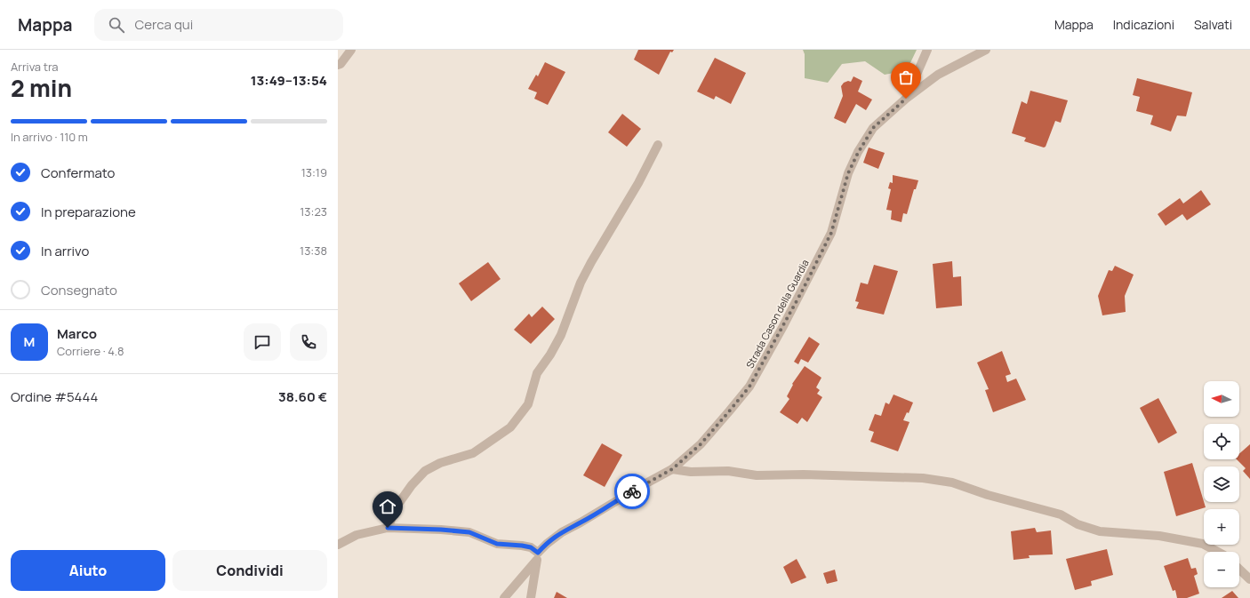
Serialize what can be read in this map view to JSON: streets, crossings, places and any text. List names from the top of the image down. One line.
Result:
{"streets":{"street":["Strada Cason della Guardia"]},"north":"left","page":{"header":"Mappa","search":"Cerca qui","nav":["Mappa","Indicazioni","Salvati"],"heading":["2 min","Arriva tra","13:49–13:54"],"panel":["Marco","Corriere · 4.8","Ordine #5444","38.60 €"],"bar":"In arrivo · 110 m","list":[["Confermato","13:19"],["In preparazione","13:23"],["In arrivo","13:38"],"Consegnato"],"round":"M","map_buttons":["+","−"],"buttons":["Aiuto","Condividi"]}}
